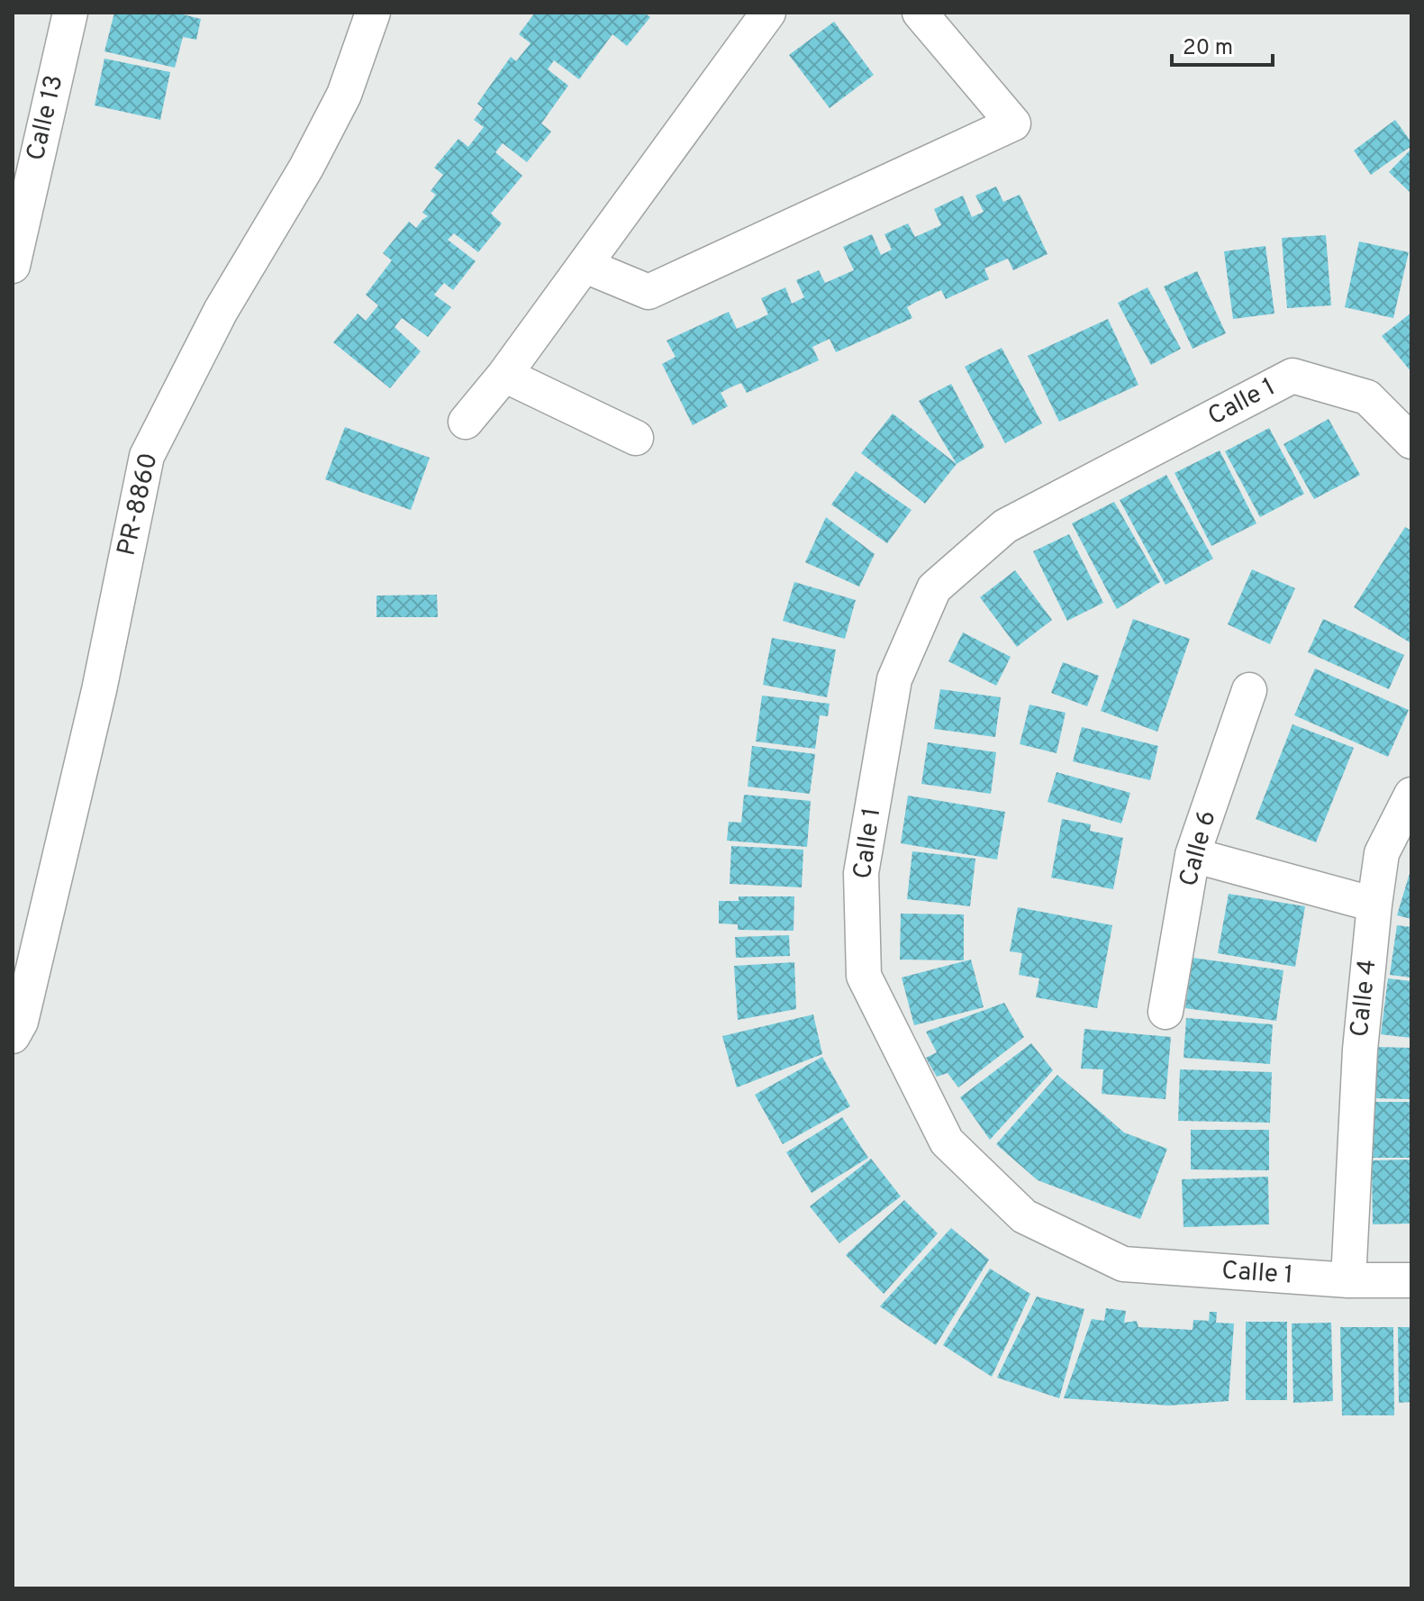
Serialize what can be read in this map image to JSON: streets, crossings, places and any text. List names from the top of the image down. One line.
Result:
{"streets":{"street":["Calle 13","Calle 1","PR-8860","Calle 6","Calle 4"]},"crossings":[["Calle 1","Calle 4"]],"scale_bar":"20 m"}
